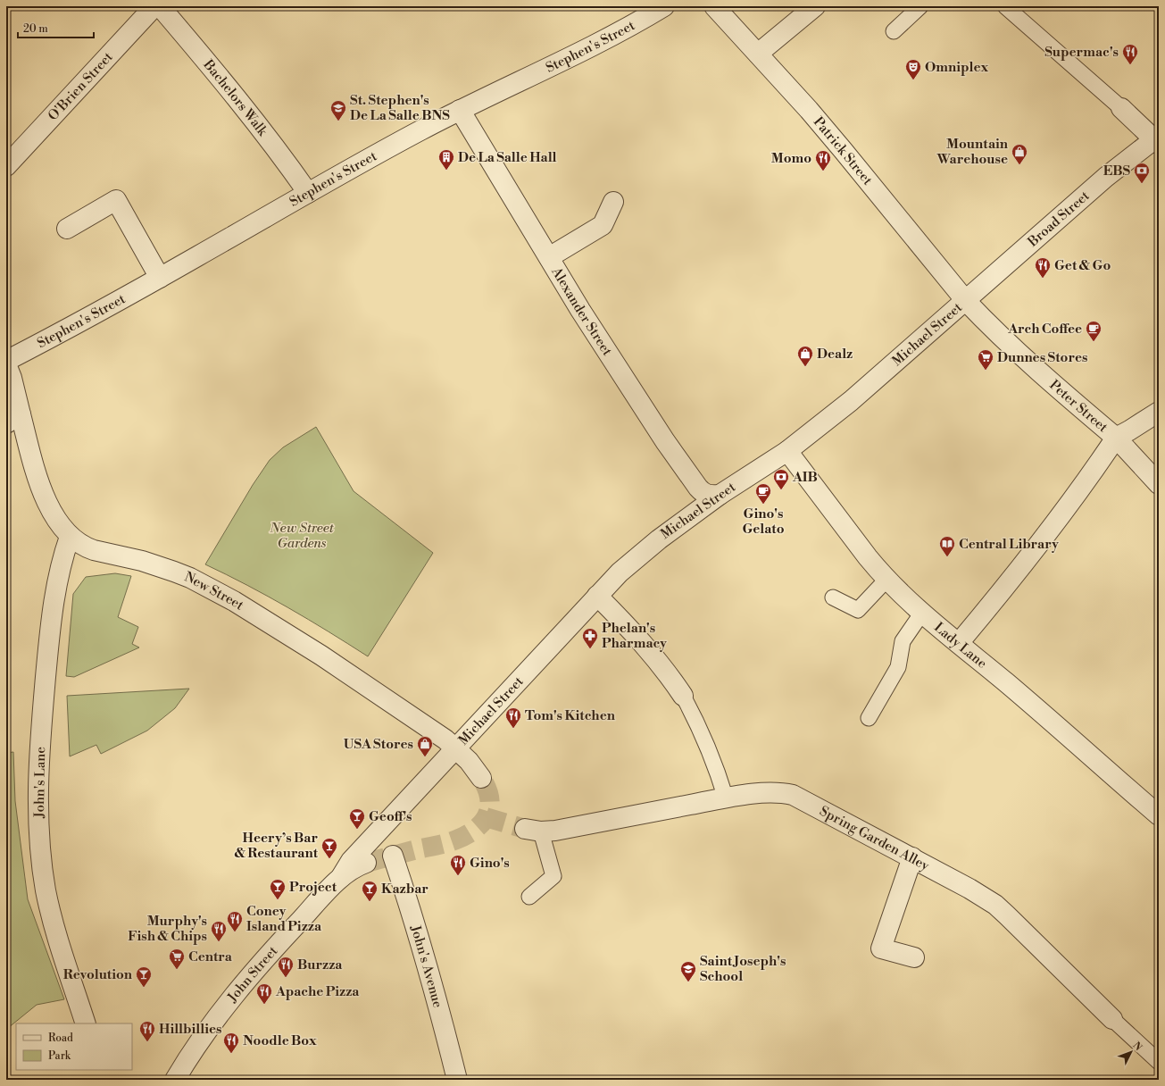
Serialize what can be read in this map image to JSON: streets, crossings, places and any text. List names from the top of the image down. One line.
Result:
{"streets":{"street":["Stephen's Street","O'Brien Street","Bachelors Walk","Patrick Street","Broad Street","Alexander Street","Michael Street","Peter Street","New Street","Lady Lane","John's Lane","Spring Garden Alley","John's Avenue","John Street"]},"crossings":[["Stephen's Street","Bachelors Walk"],["Stephen's Street","Alexander Street"],["Patrick Street","Broad Street"],["Patrick Street","Michael Street"],["Patrick Street","Peter Street"],["Broad Street","Michael Street"],["Broad Street","Peter Street"],["Alexander Street","Michael Street"],["Michael Street","Peter Street"],["Michael Street","New Street"],["Michael Street","Lady Lane"],["Michael Street","John Street"],["New Street","John's Lane"],["New Street","John Street"]],"parks":["New Street Gardens"],"places":{"restaurant":["Supermac's","Momo","Get & Go","Tom's Kitchen","Gino's","Coney Island Pizza","Murphy's Fish & Chips","Burzza","Apache Pizza","Hillbillies","Noodle Box"],"theatre":["Omniplex"],"school or university":["St. Stephen's De La Salle BNS","Saint Joseph's School"],"shop":["Mountain Warehouse","Dealz","USA Stores"],"building":["De La Salle Hall"],"bank":["EBS","AIB"],"cafe":["Arch Coffee","Gino's Gelato"],"supermarket":["Dunnes Stores","Centra"],"library":["Central Library"],"pharmacy":["Phelan's Pharmacy"],"bar":["Geoff's","Heery’s Bar & Restaurant","Project","Kazbar","Revolution"]},"legend":["Road","Park"],"scale_bar":"20 m","north":"top right"}
